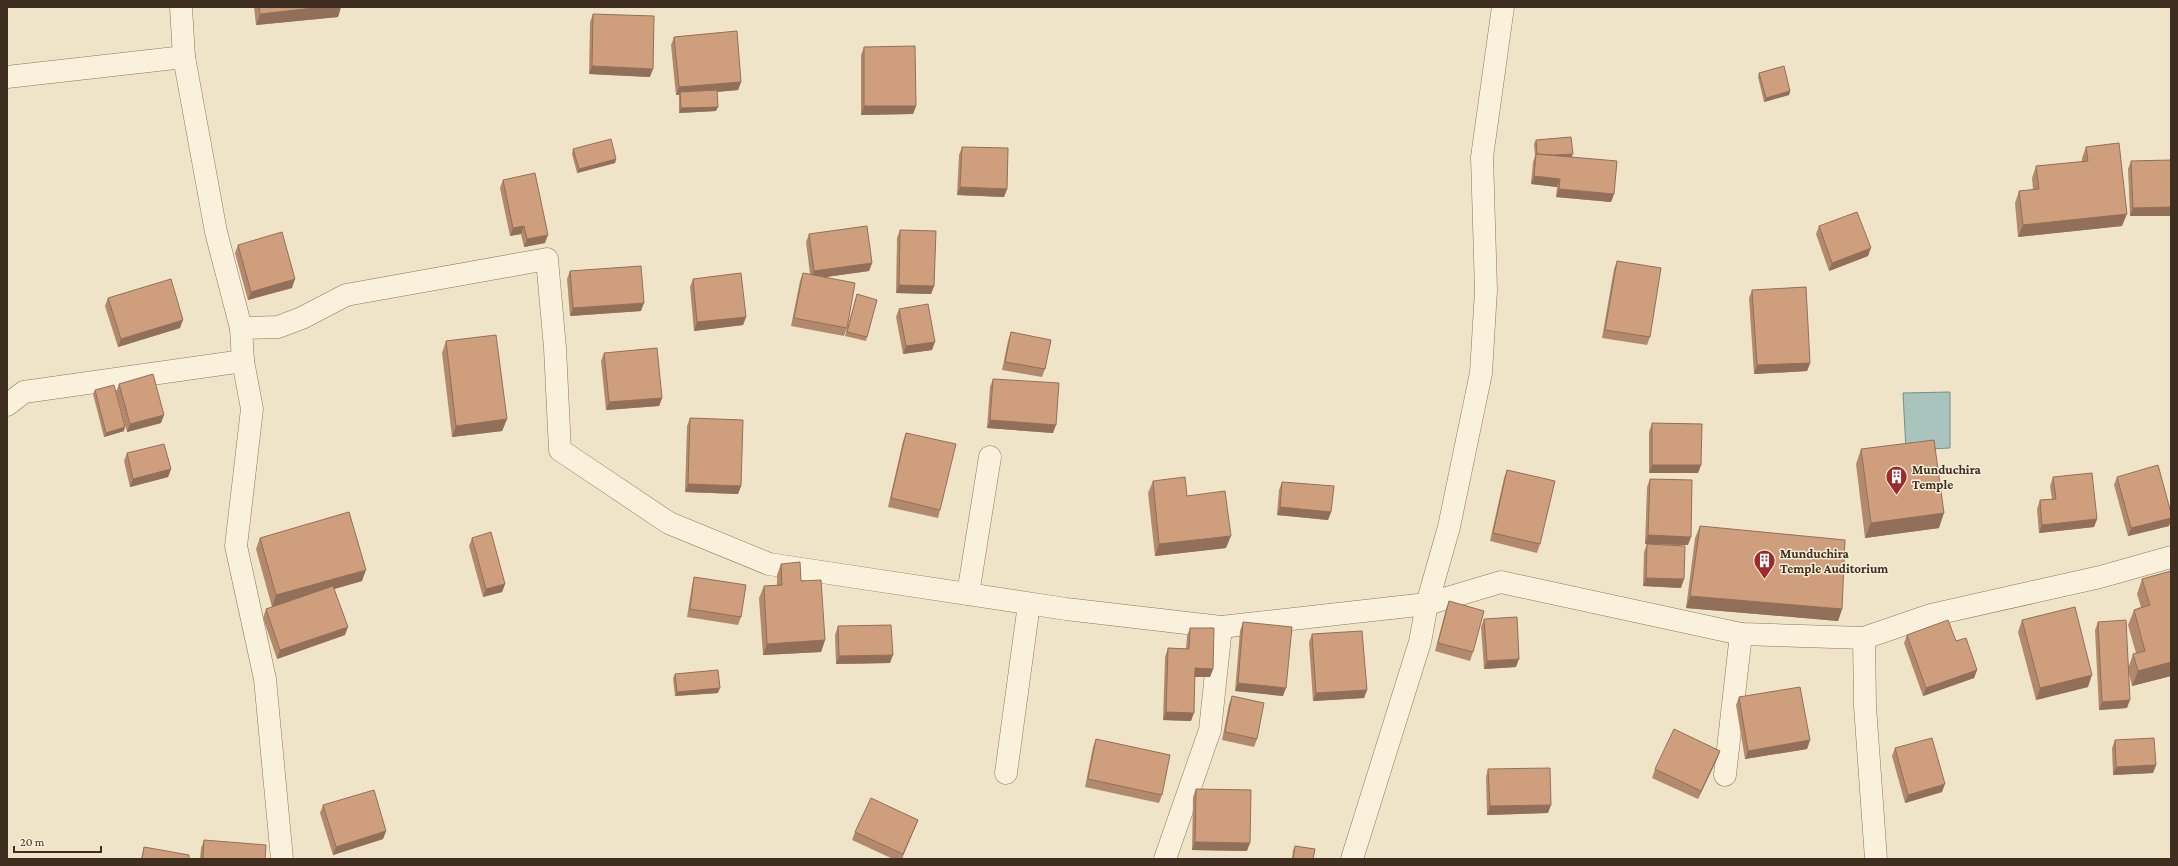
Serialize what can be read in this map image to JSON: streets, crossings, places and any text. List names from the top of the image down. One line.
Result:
{"places":{"building":["Munduchira Temple","Munduchira Temple Auditorium"]},"scale_bar":"20 m"}
